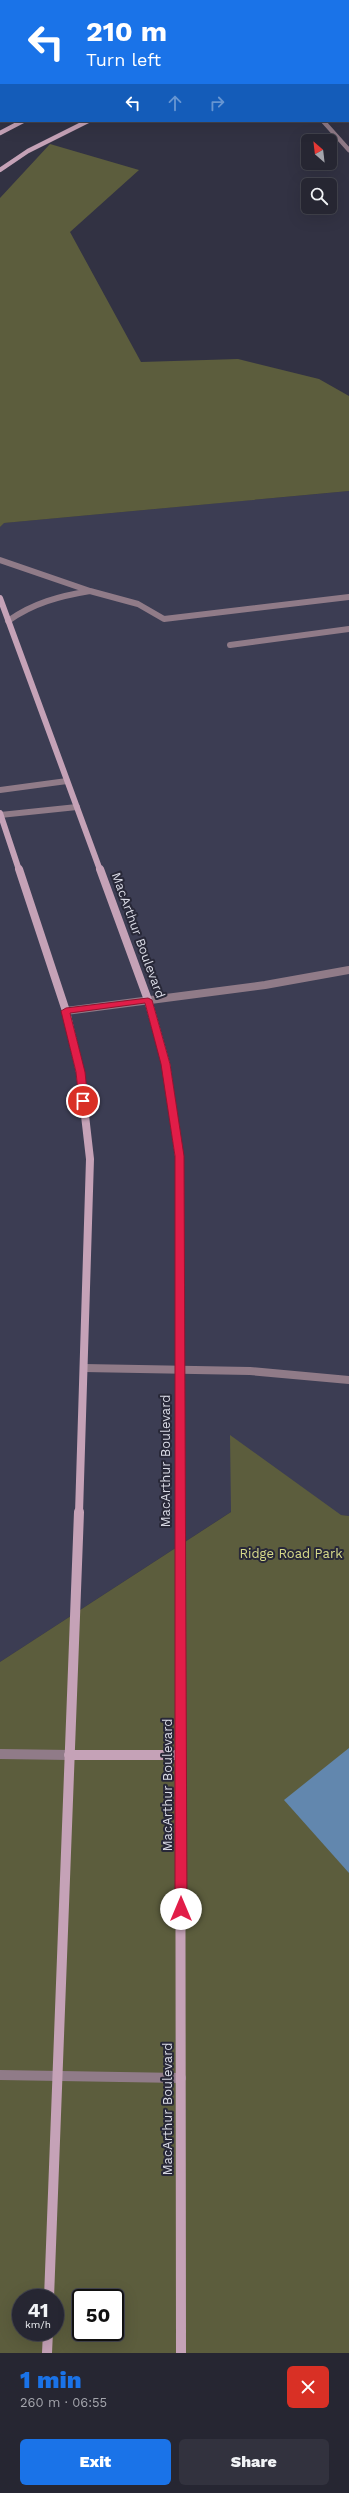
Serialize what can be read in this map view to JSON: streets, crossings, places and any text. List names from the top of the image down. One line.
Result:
{"streets":{"main road":["MacArthur Boulevard"]},"parks":["Ridge Road Park"],"north":"top left","page":{"turn":["210 m","Turn left"],"speed":"41 km/h","limit":"50","heading":["1 min","260 m · 06:55"],"buttons":["Exit","Share"]}}
